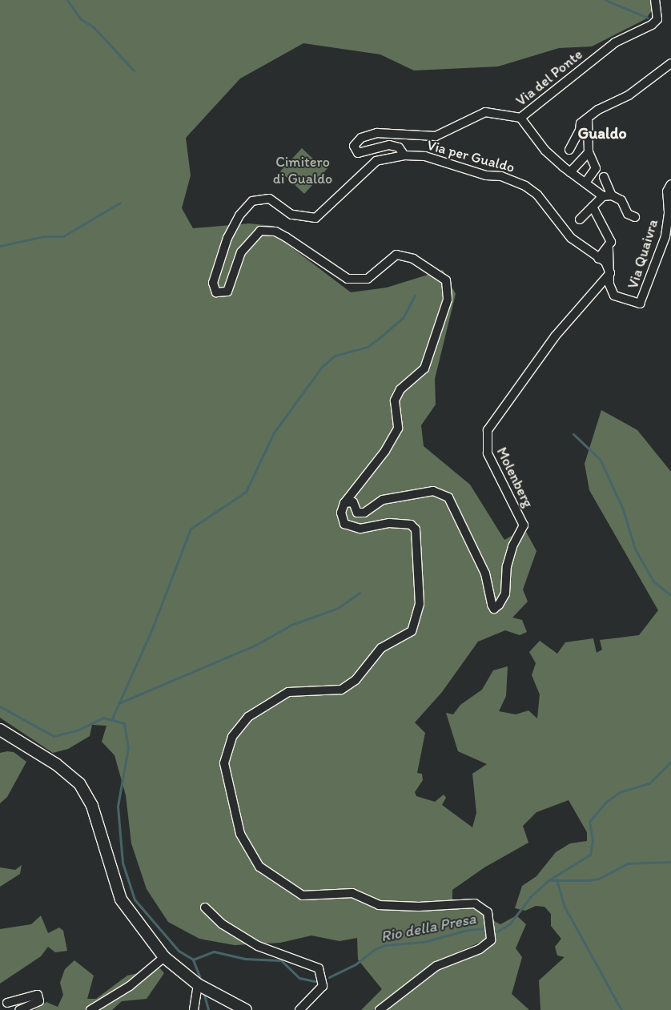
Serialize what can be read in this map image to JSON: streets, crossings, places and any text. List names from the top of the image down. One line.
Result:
{"streets":{"street":["Via del Ponte","Via per Gualdo","Via Quaivra","Molenberg"]},"crossings":[["Via del Ponte","Via per Gualdo"],["Via per Gualdo","Via Quaivra"],["Via per Gualdo","Molenberg"],["Via Quaivra","Molenberg"]],"districts":["Gualdo"],"water":["Rio della Presa"],"parks":["Cimitero di Gualdo"]}
